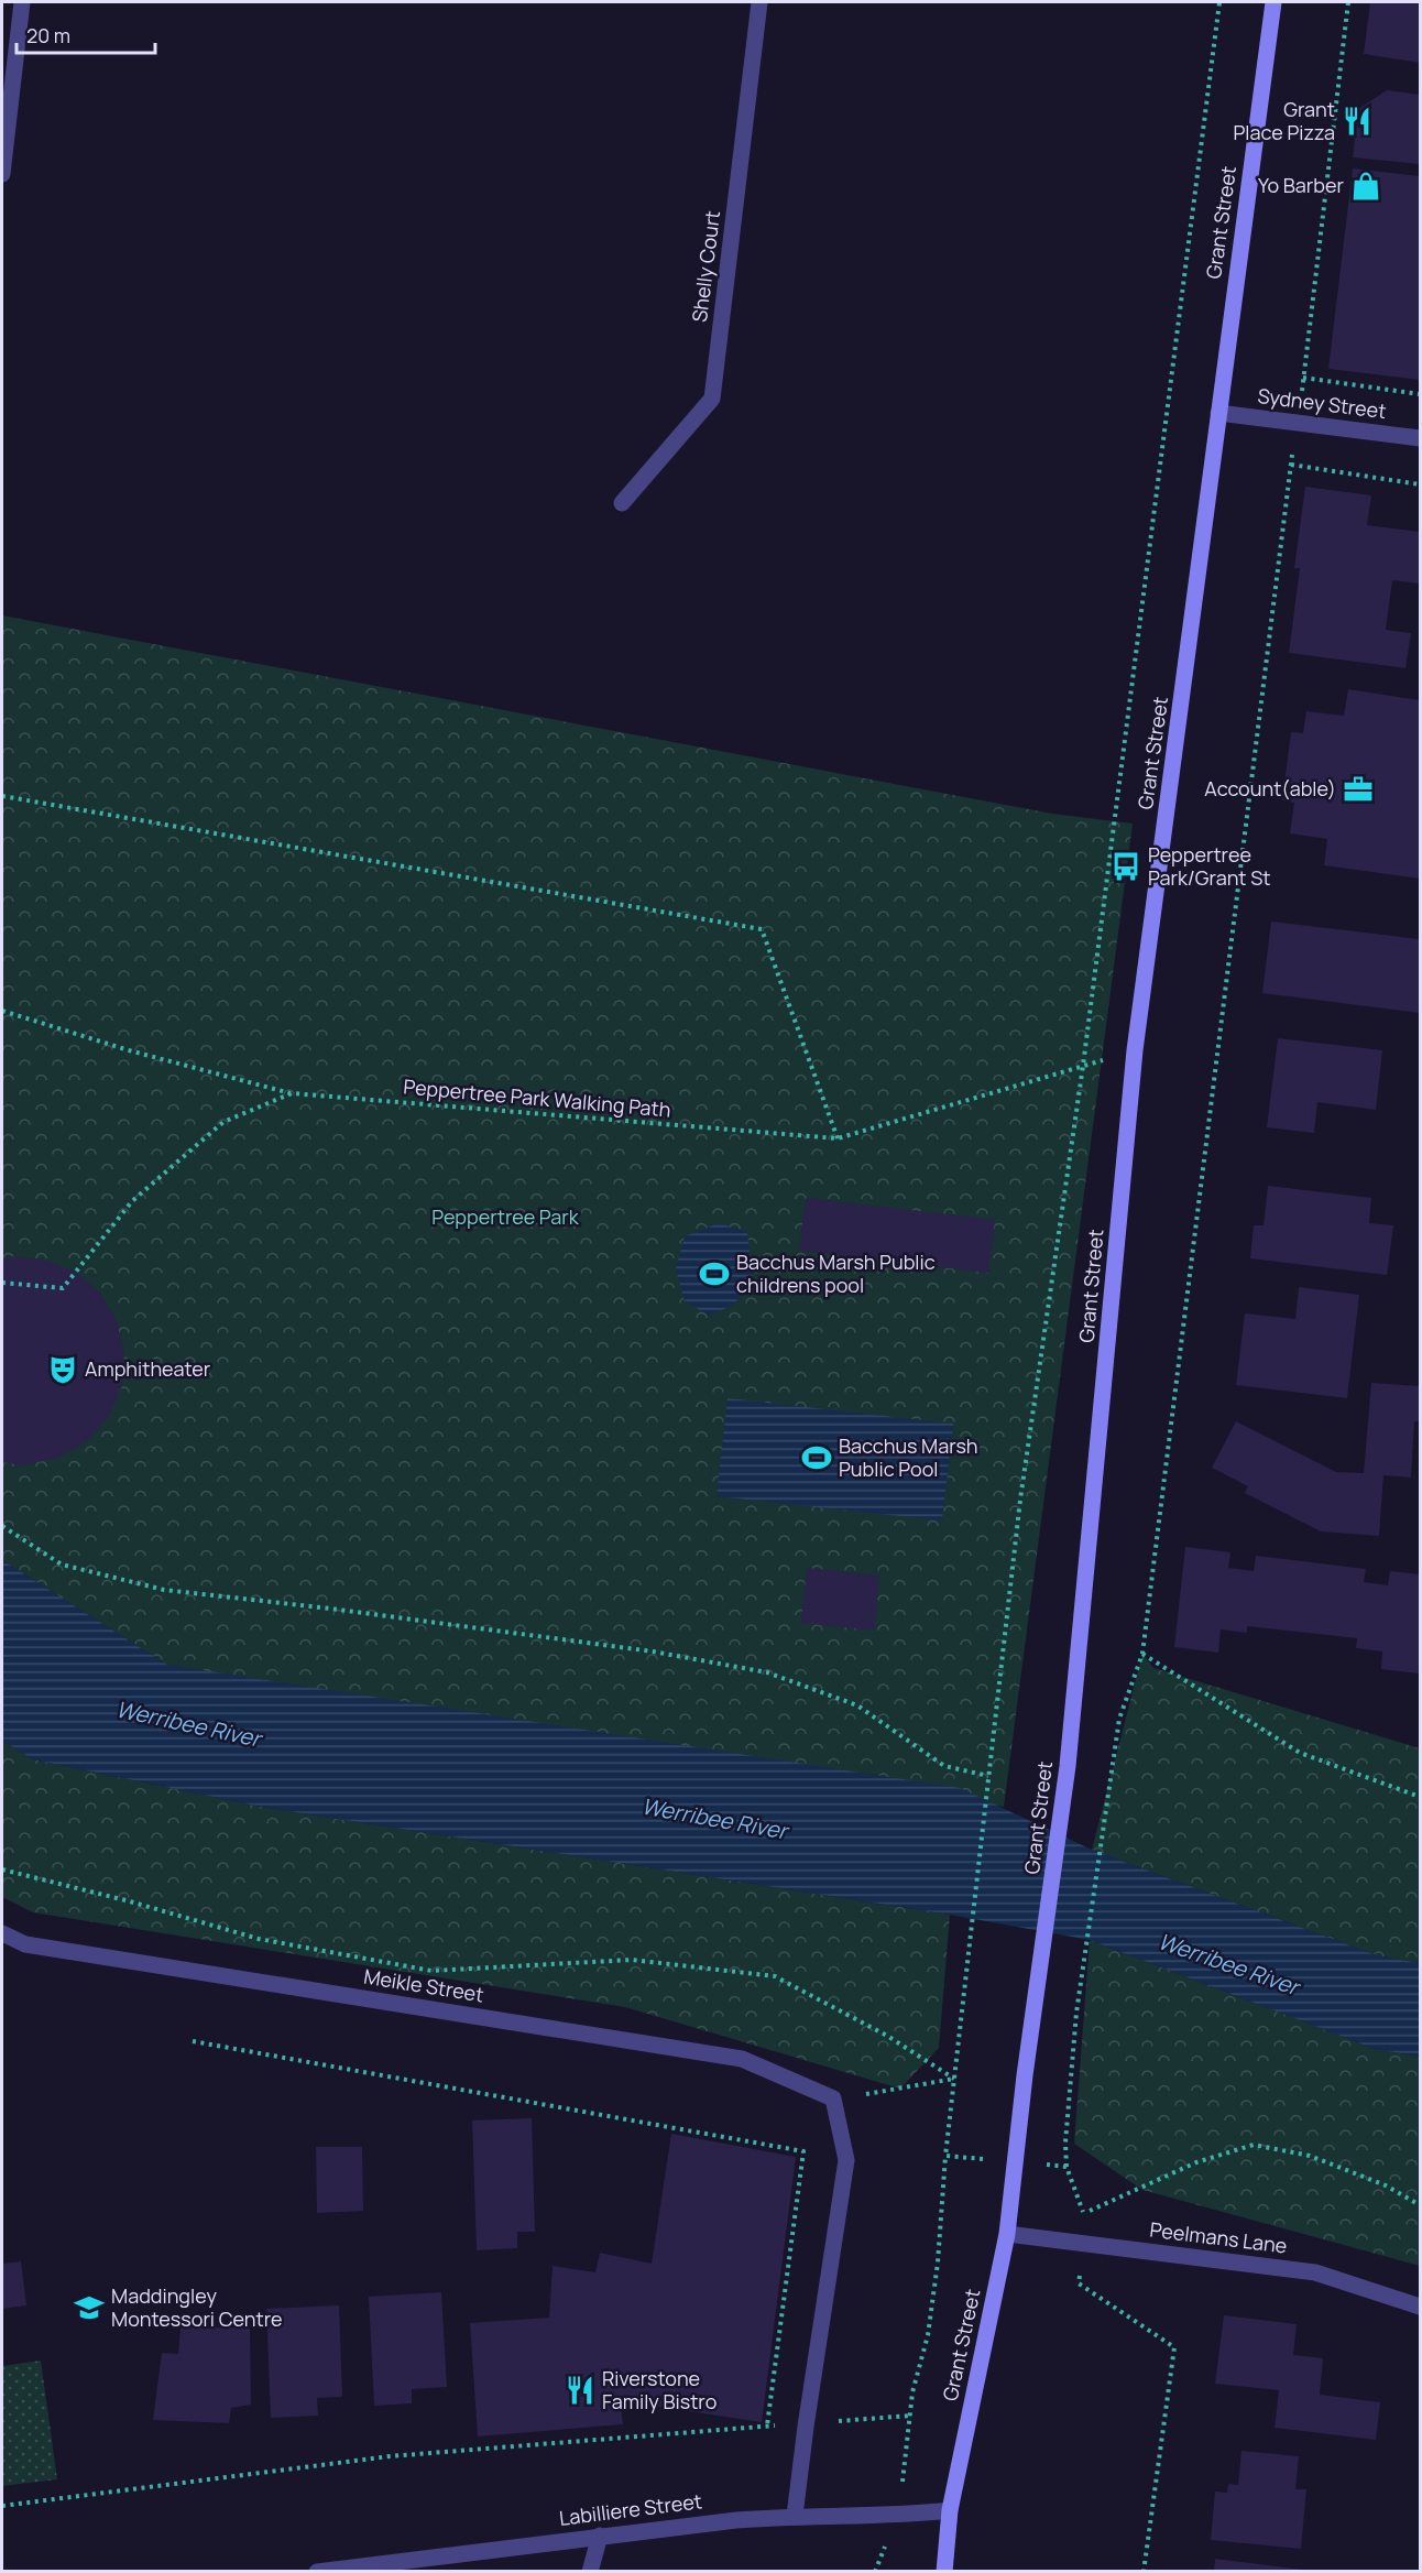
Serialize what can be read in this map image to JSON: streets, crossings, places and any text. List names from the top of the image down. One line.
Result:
{"streets":{"main road":["Grant Street"],"street":["Shelly Court","Sydney Street","Meikle Street","Peelmans Lane","Labilliere Street"],"path":["Peppertree Park Walking Path"]},"crossings":[["Grant Street","Sydney Street"],["Grant Street","Peppertree Park Walking Path"],["Grant Street","Peelmans Lane"],["Grant Street","Labilliere Street"]],"water":["Werribee River"],"parks":["Peppertree Park"],"places":{"restaurant":["Grant Place Pizza","Riverstone Family Bistro"],"shop":["Yo Barber"],"office":["Account(able)"],"bus stop":["Peppertree Park/Grant St"],"sports":["Bacchus Marsh Public childrens pool","Bacchus Marsh Public Pool"],"theatre":["Amphitheater"],"school or university":["Maddingley Montessori Centre"]},"scale_bar":"20 m"}
